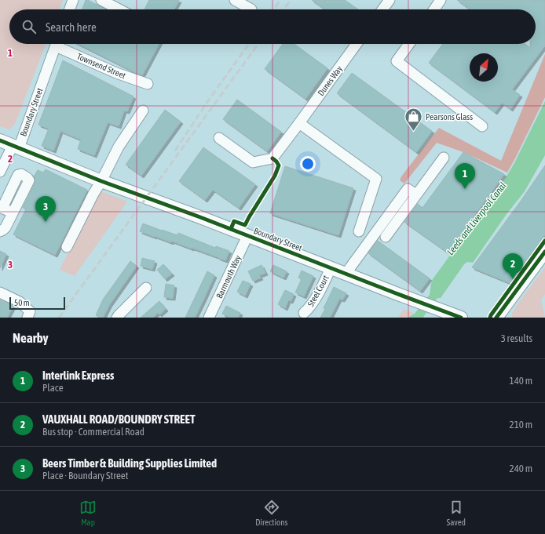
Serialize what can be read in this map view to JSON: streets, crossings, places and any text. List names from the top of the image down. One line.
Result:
{"streets":{"main road":["Boundary Street"],"street":["Townsend Street","Dunes Way","Barmouth Way","Steel Court"]},"crossings":[["Boundary Street","Barmouth Way"],["Boundary Street","Steel Court"]],"water":["Leeds and Liverpool Canal"],"places":{"shop":["Pearsons Glass"]},"scale_bar":"50 m","north":"top right","page":{"search":"Search here","pins":["1","3","2"],"scale":"50 m","heading":["Nearby","3 results"],"list":[{"mark":"1","name":"Interlink Express","note":"Place","value":"140 m"},{"mark":"2","name":"VAUXHALL ROAD/BOUNDRY STREET","note":"Bus stop · Commercial Road","value":"210 m"},{"mark":"3","name":"Beers Timber & Building Supplies Limited","note":"Place · Boundary Street","value":"240 m"}],"nav":["Map","Directions","Saved"]},"grid":{"rows":["1","2","3"]}}
